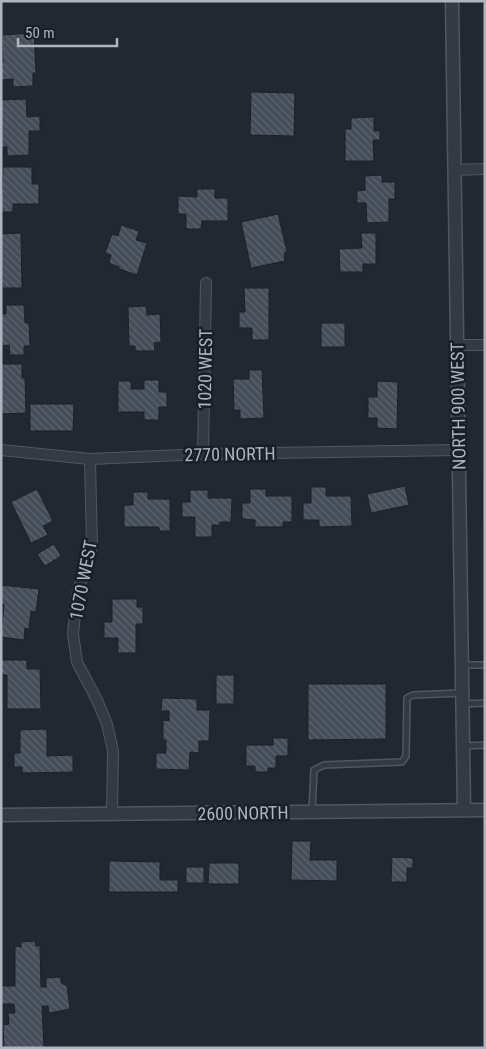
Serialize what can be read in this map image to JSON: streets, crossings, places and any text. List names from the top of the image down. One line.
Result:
{"streets":{"street":["1020 WEST","NORTH 900 WEST","2770 NORTH","1070 WEST","2600 NORTH"]},"crossings":[["1020 WEST","2770 NORTH"],["NORTH 900 WEST","2770 NORTH"],["NORTH 900 WEST","2600 NORTH"],["2770 NORTH","1070 WEST"],["1070 WEST","2600 NORTH"]],"scale_bar":"50 m"}
